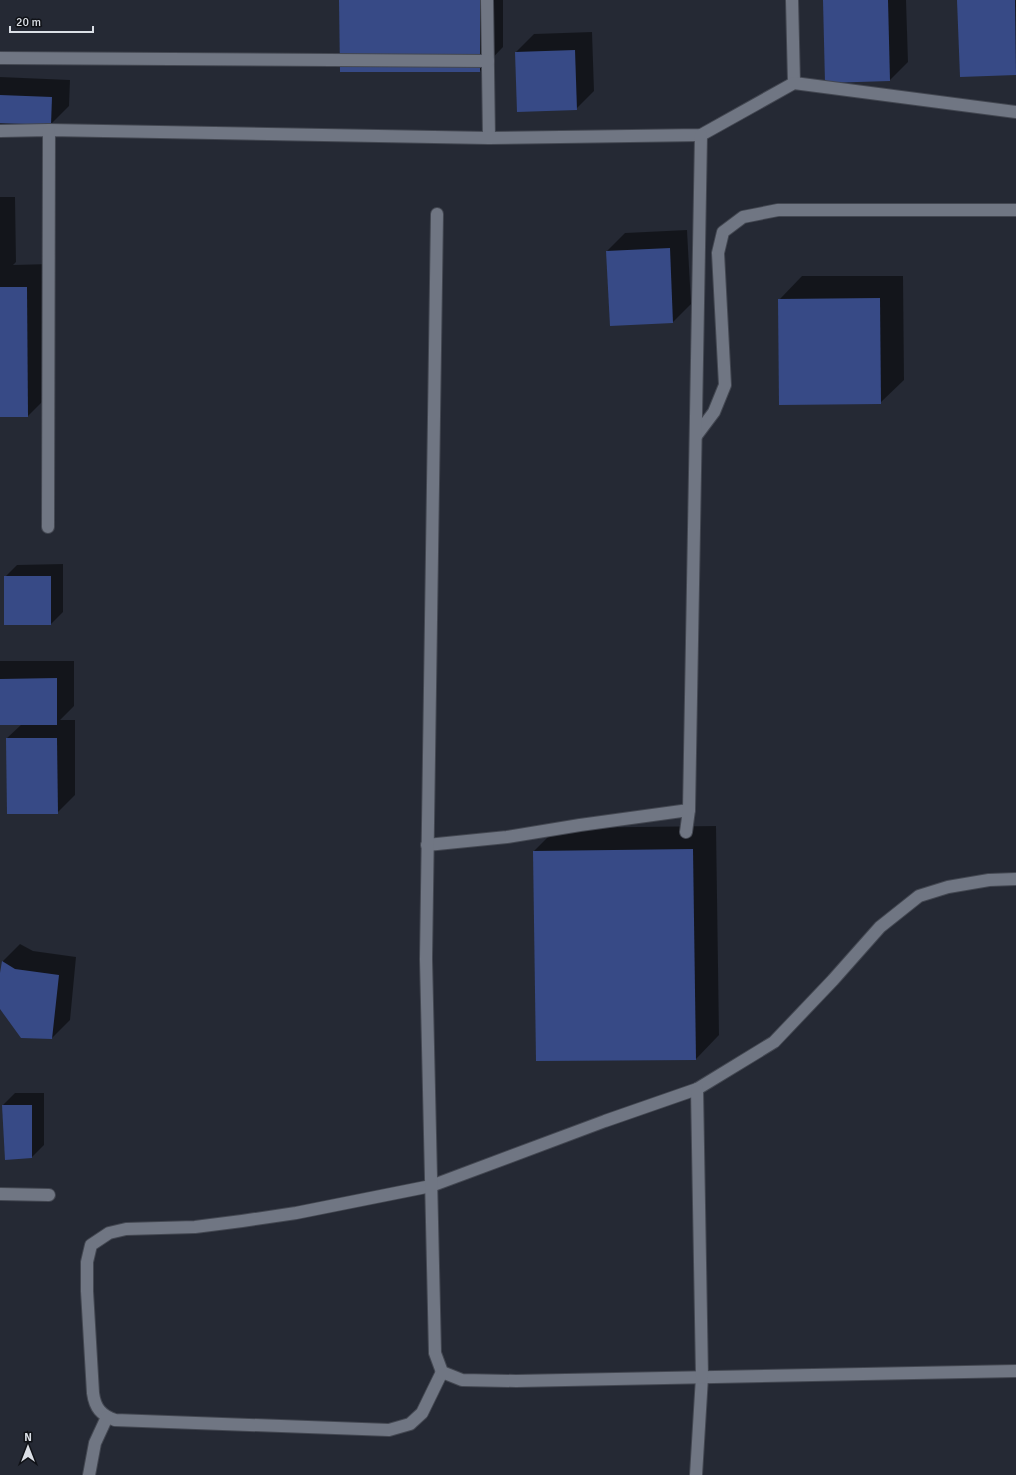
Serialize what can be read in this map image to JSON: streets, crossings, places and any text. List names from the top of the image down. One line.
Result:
{"scale_bar":"20 m","north":"top"}
